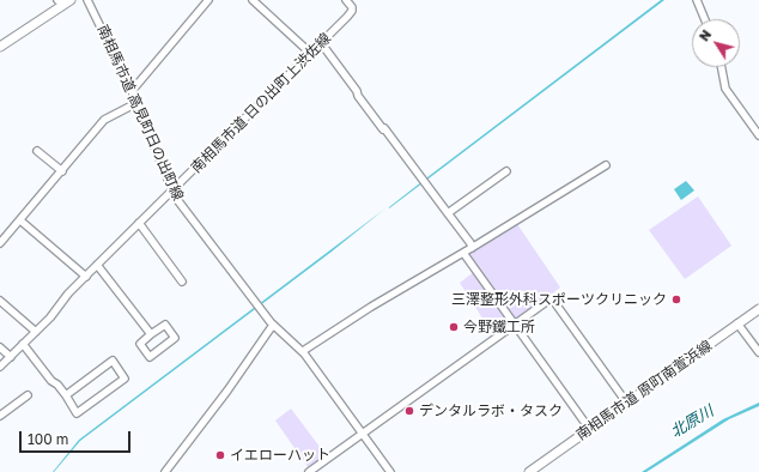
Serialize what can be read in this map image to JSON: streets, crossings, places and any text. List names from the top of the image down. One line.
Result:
{"streets":{"street":["南相馬市道 日の出町上渋佐線","南相馬市道 高見町日の出町線","南相馬市道 原町南萱浜線"]},"crossings":[["南相馬市道 日の出町上渋佐線","南相馬市道 高見町日の出町線"]],"water":["北原川"],"places":["三澤整形外科スポーツクリニック","今野鐵工所","デンタルラボ・タスク","イエローハット"],"scale_bar":"100 m","north":"top left"}
